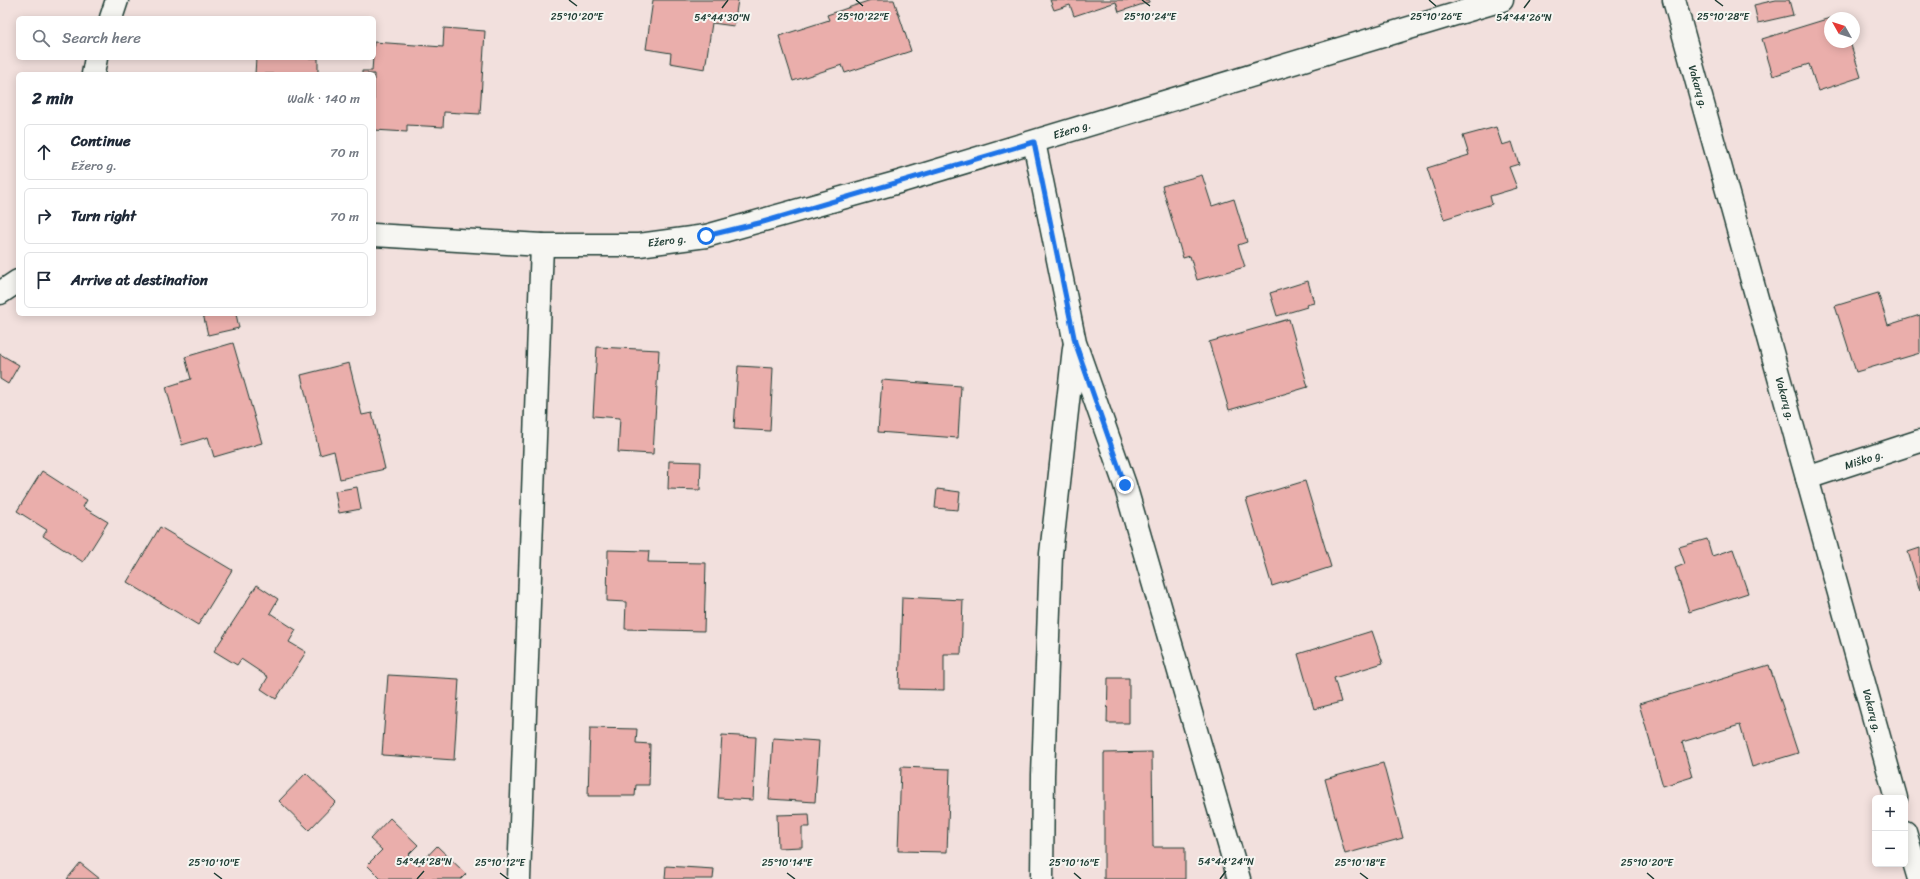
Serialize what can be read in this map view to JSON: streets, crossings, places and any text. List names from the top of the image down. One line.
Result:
{"streets":{"street":["Vakarų g.","Ežero g.","Miško g."]},"crossings":[["Vakarų g.","Miško g."]],"north":"top left","page":{"search":"Search here","heading":["2 min","Walk · 140 m"],"list":[["Continue","Ežero g.","70 m"],["Turn right","70 m"],"Arrive at destination"],"map_buttons":["+","−"]},"coordinates":["25°10'26\"E","25°10'20\"E","25°10'22\"E","25°10'24\"E","25°10'28\"E","54°44'30\"N","54°44'26\"N","54°44'28\"N","54°44'24\"N","25°10'10\"E","25°10'12\"E","25°10'14\"E","25°10'16\"E","25°10'18\"E"]}
